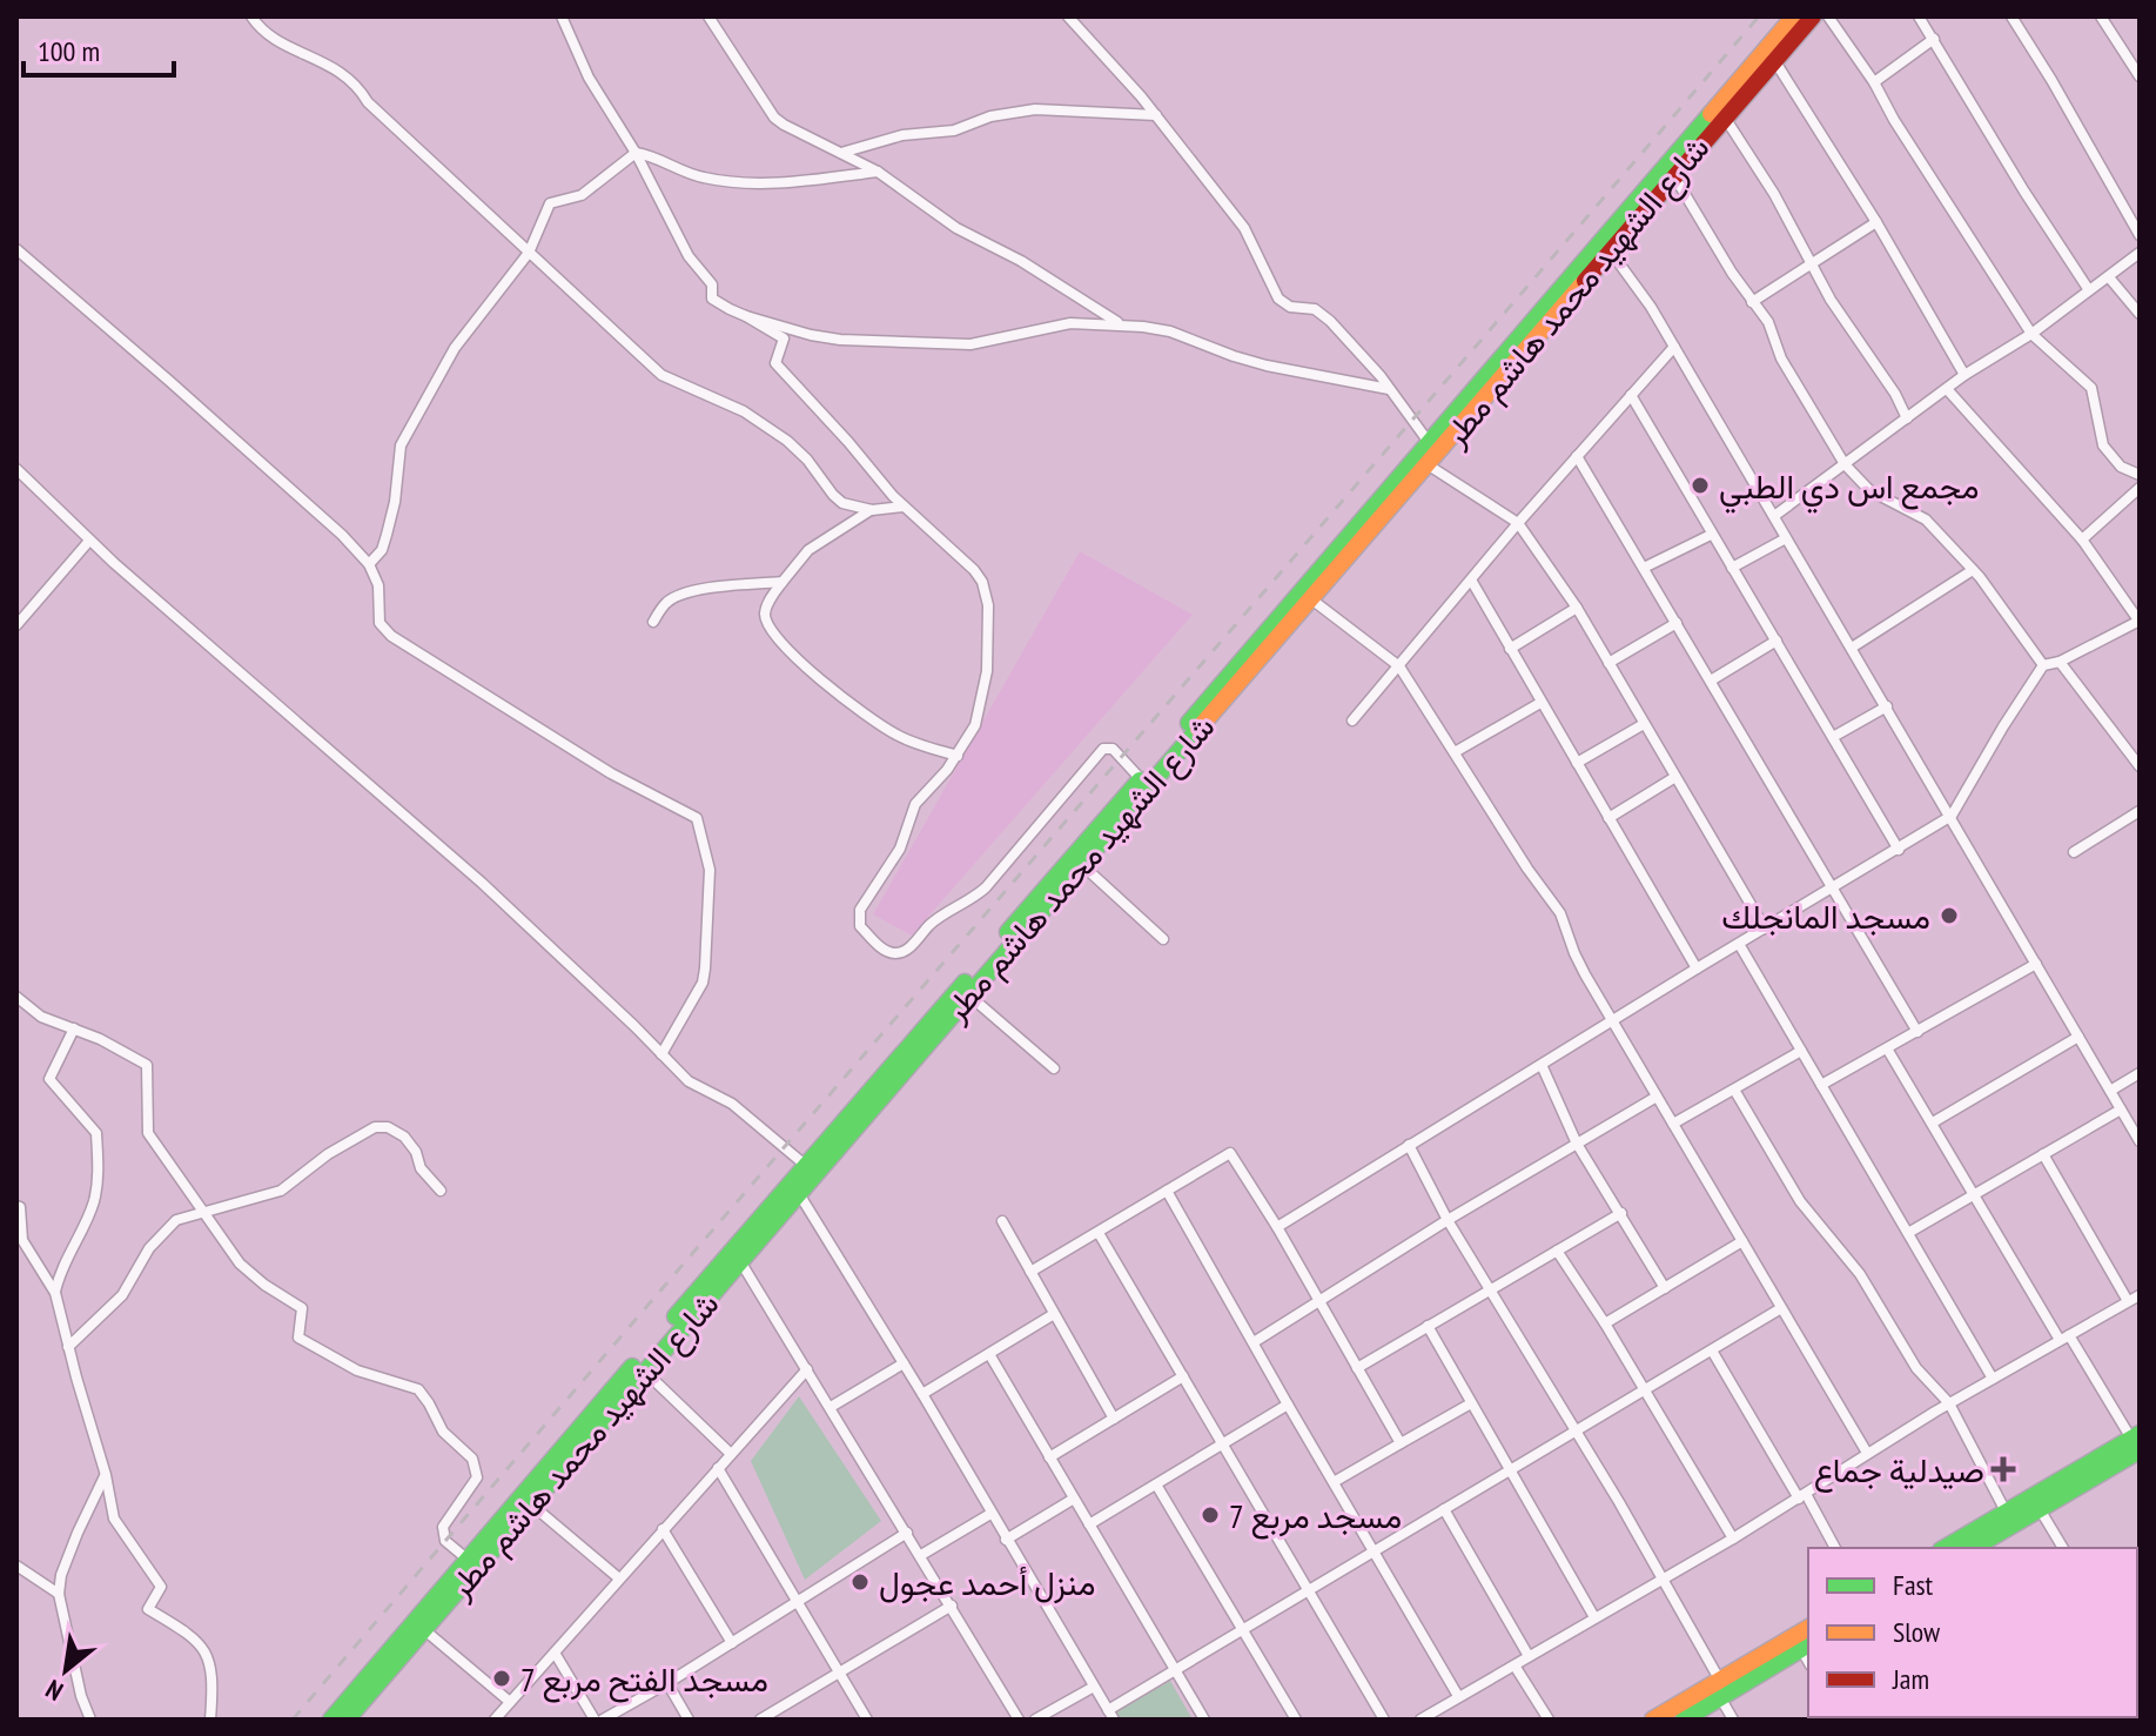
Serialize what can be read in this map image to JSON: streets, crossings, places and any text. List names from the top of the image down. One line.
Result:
{"streets":{"main road":["شارع الشهيد محمد هاشم مطر"]},"places":{"other":["مجمع اس دي الطبي","مسجد المانجلك","مسجد مربع 7","منزل أحمد عجول","مسجد الفتح مربع 7"],"health":["صيدلية جماع"]},"legend":["Fast","Slow","Jam"],"scale_bar":"100 m","north":"bottom left"}
